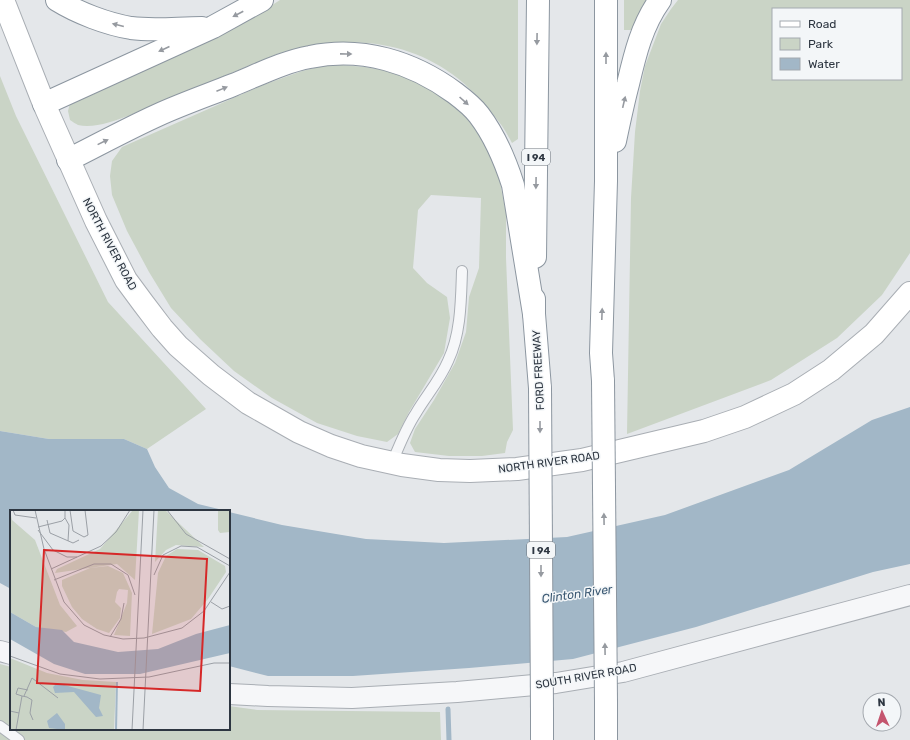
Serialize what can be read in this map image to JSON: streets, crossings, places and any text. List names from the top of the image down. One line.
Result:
{"streets":{"main road":["I 94","NORTH RIVER ROAD","FORD FREEWAY"],"street":["SOUTH RIVER ROAD"]},"water":["Clinton River"],"legend":["Road","Park","Water"],"north":"top"}
